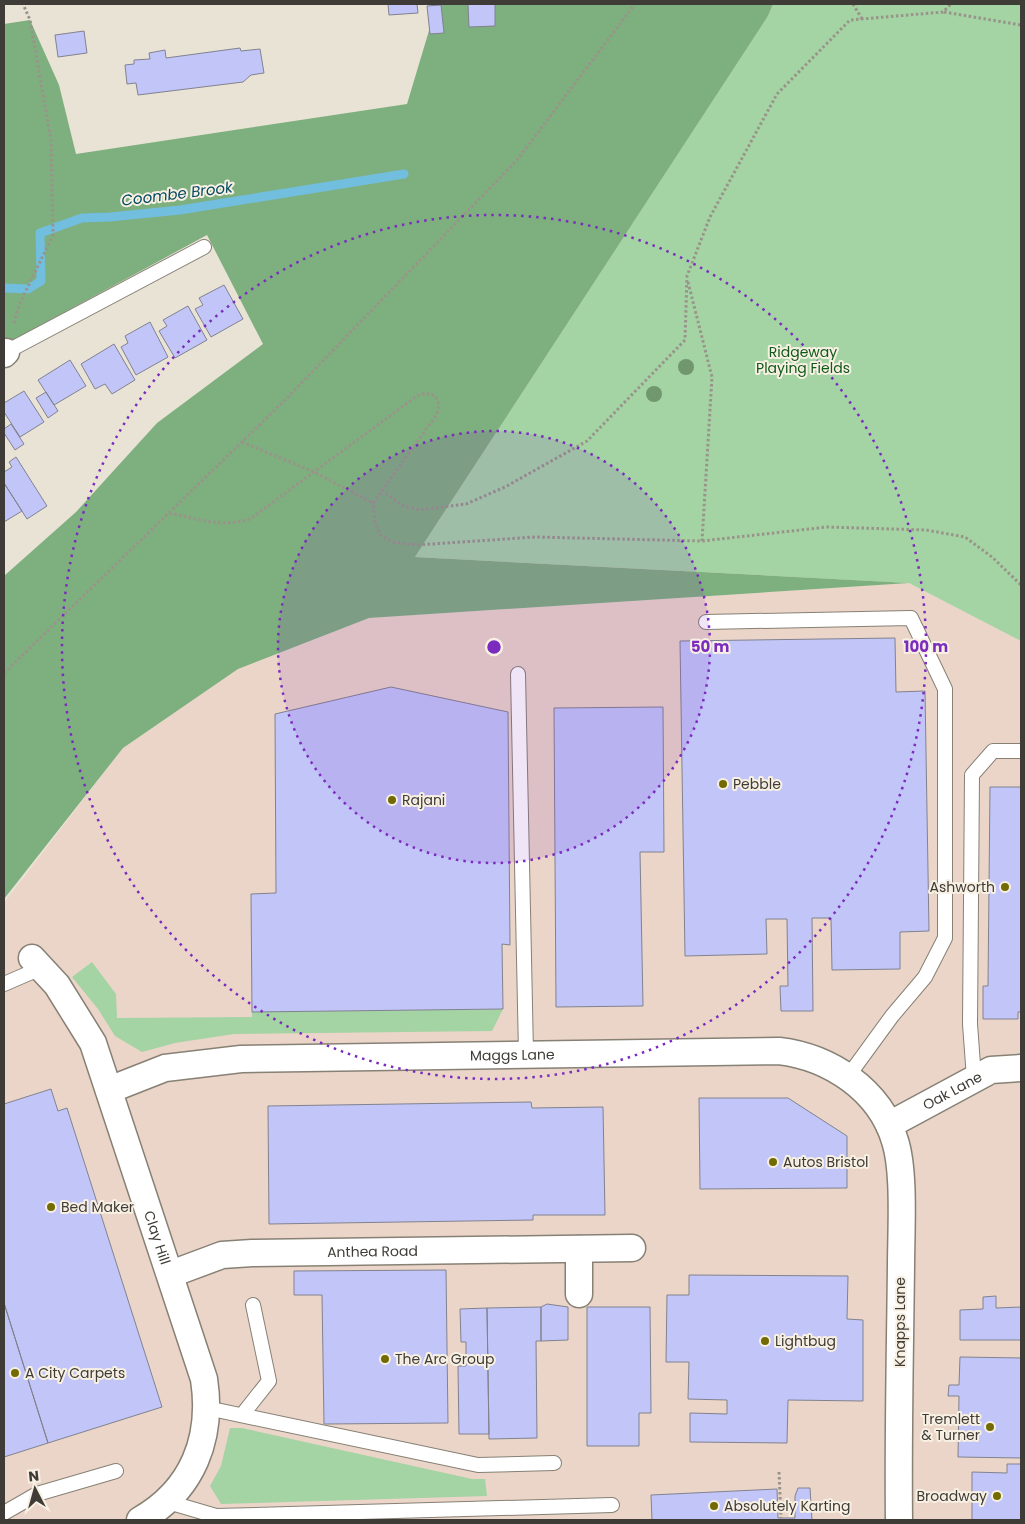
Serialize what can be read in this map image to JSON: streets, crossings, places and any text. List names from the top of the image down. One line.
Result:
{"streets":{"street":["Maggs Lane","Oak Lane","Clay Hill","Anthea Road","Knapps Lane"]},"crossings":[["Maggs Lane","Oak Lane"],["Maggs Lane","Clay Hill"],["Maggs Lane","Knapps Lane"],["Oak Lane","Knapps Lane"],["Clay Hill","Anthea Road"]],"water":["Coombe Brook"],"parks":["Ridgeway Playing Fields"],"places":["Pebble","Rajani","Ashworth","Autos Bristol","Bed Maker","Lightbug","The Arc Group","A City Carpets","Tremlett & Turner","Broadway","Absolutely Karting"],"north":"top","rings":["50 m","100 m"]}
